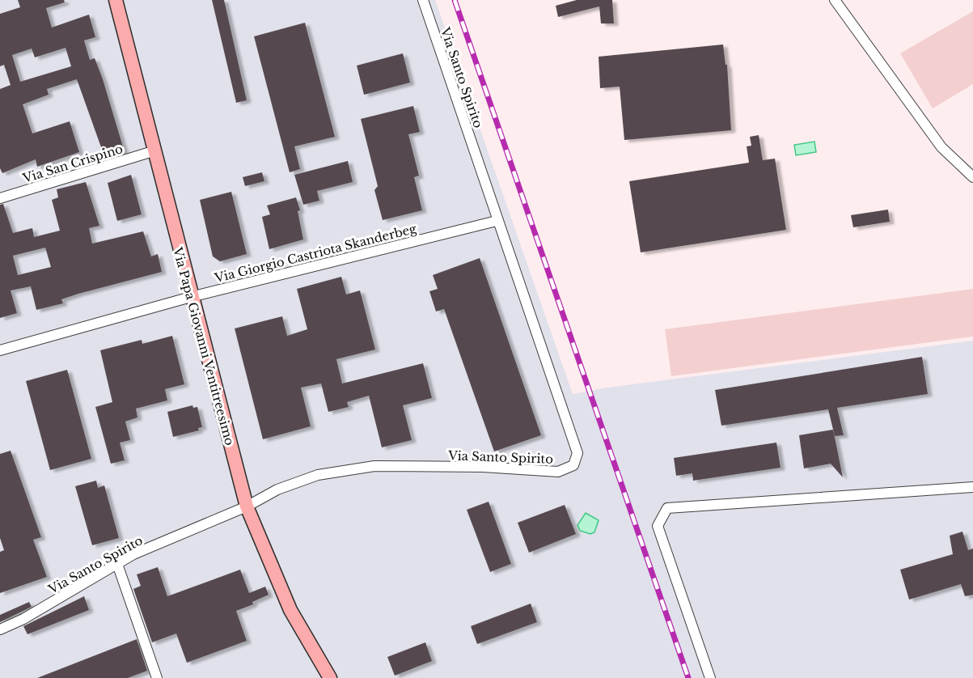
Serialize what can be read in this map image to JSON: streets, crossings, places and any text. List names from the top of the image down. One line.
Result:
{"streets":{"street":["Via Santo Spirito","Via San Crispino","Via Giorgio Castriota Skanderbeg","Via Papa Giovanni Ventitreesimo"]},"crossings":[["Via Santo Spirito","Via Giorgio Castriota Skanderbeg"],["Via Santo Spirito","Via Papa Giovanni Ventitreesimo"],["Via San Crispino","Via Papa Giovanni Ventitreesimo"],["Via Giorgio Castriota Skanderbeg","Via Papa Giovanni Ventitreesimo"]]}
